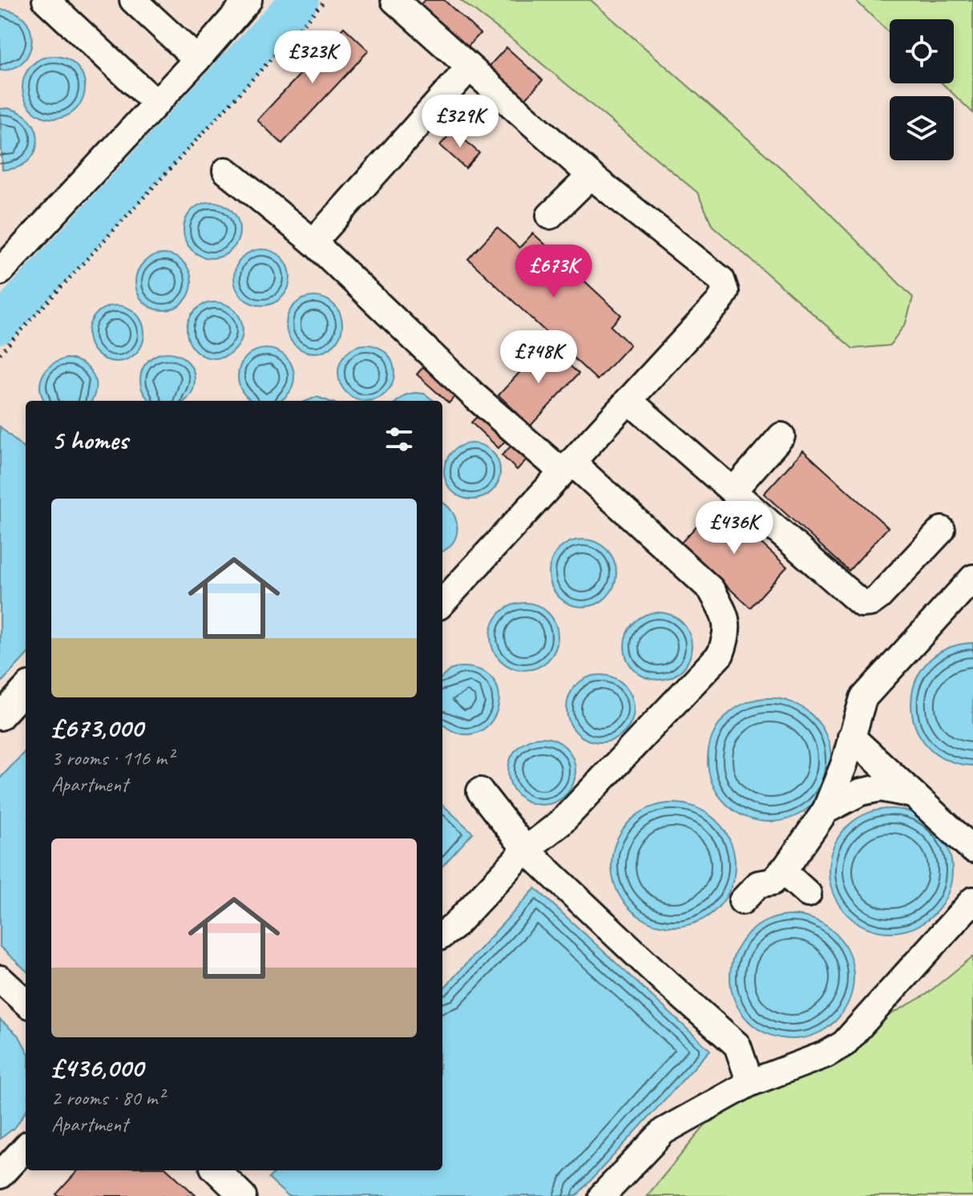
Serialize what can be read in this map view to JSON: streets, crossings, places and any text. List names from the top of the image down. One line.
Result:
{"page":{"price":["£323K","£329K","£673K","£748K","£436K"],"heading":"5 homes","list":[{"name":"£673,000","note":"3 rooms · 116 m² · Apartment"},{"name":"£436,000","note":"2 rooms · 80 m² · Apartment"}]}}
